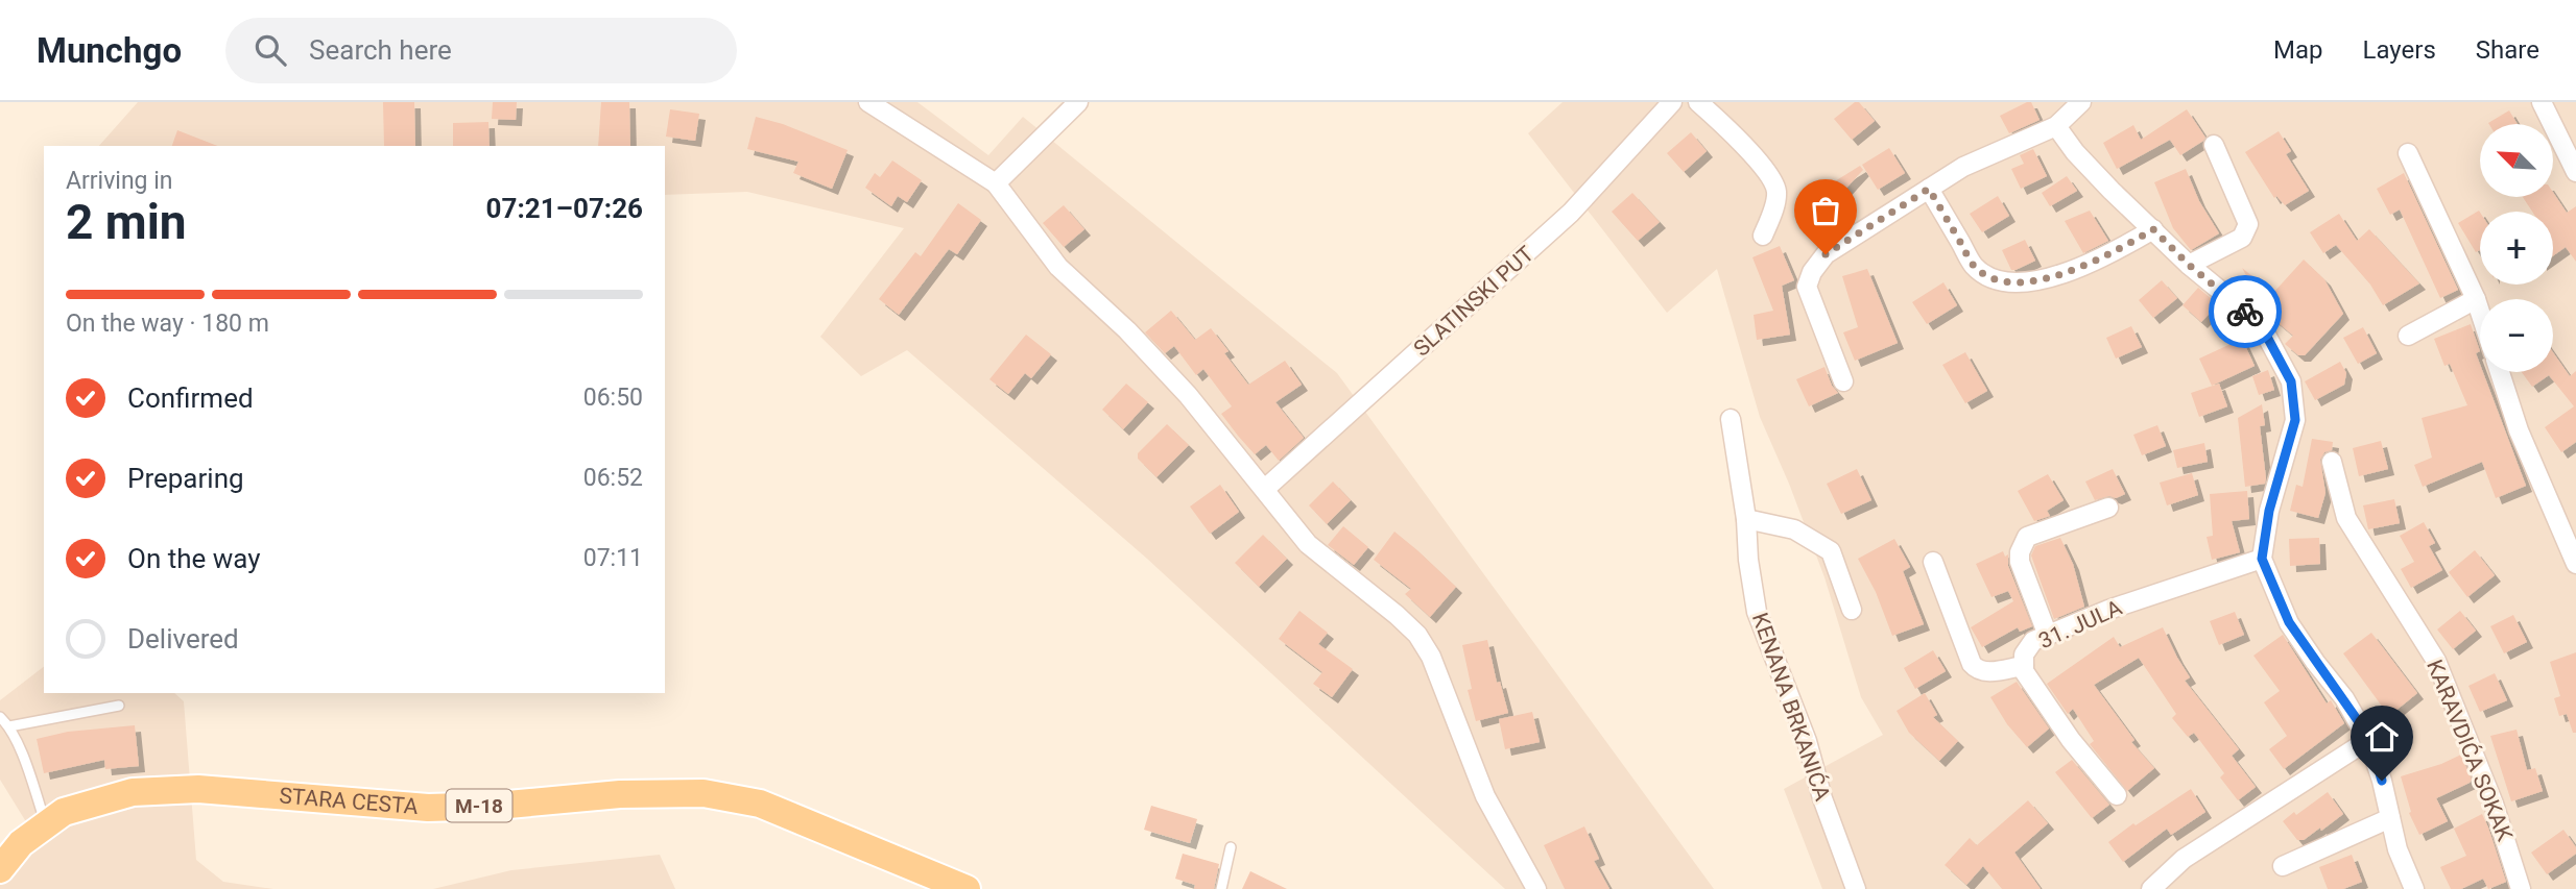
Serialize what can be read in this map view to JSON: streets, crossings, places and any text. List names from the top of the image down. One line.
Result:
{"streets":{"main road":["STARA CESTA","M-18"],"street":["SLATINSKI PUT","31. JULA","KENANA BRKANIĆA","KARAVDIĆA SOKAK"]},"north":"top left","page":{"header":"Munchgo","search":"Search here","nav":["Map","Layers","Share"],"map_buttons":["+","−"],"heading":["2 min","Arriving in","07:21–07:26"],"bar":"On the way · 180 m","list":[["Confirmed","06:50"],["Preparing","06:52"],["On the way","07:11"],"Delivered"]}}
